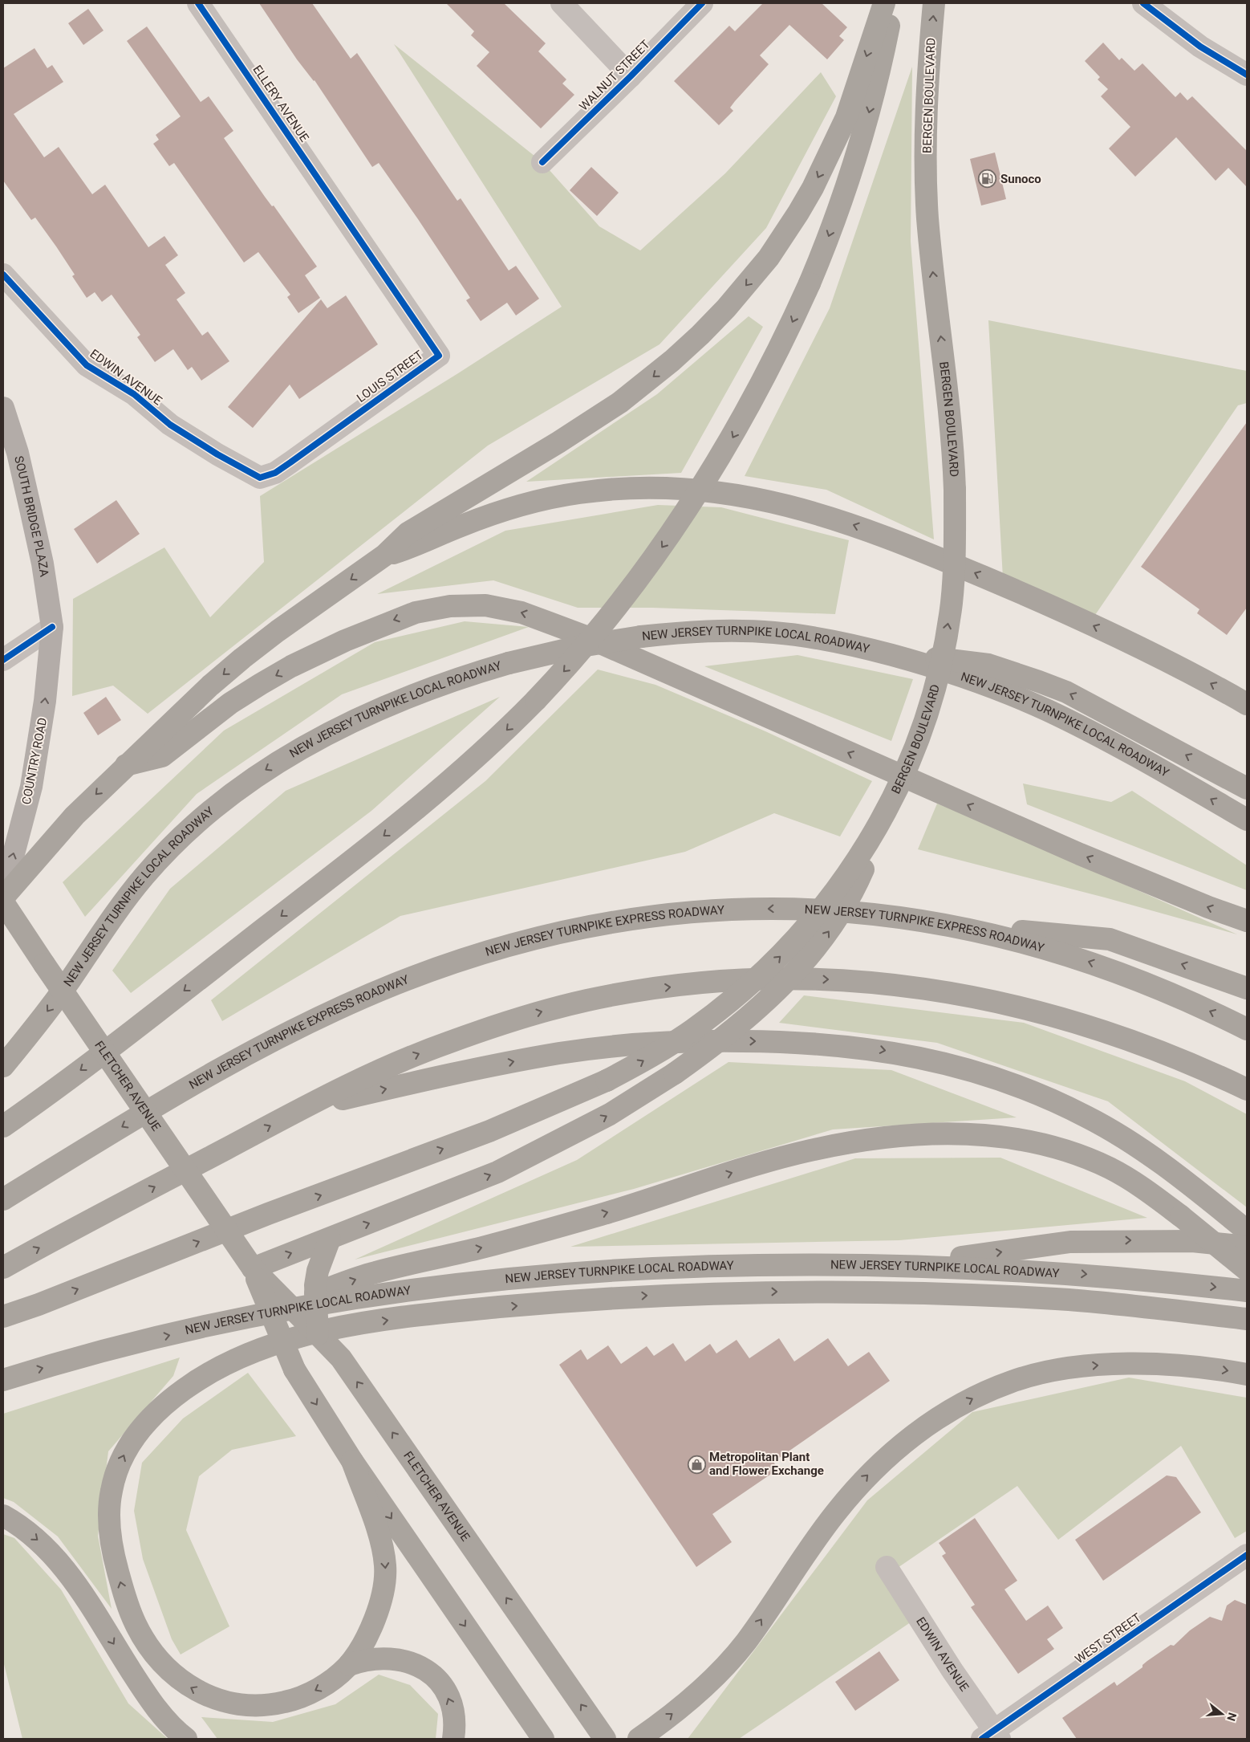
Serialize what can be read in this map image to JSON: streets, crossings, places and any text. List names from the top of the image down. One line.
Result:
{"streets":{"highway":["BERGEN BOULEVARD","NEW JERSEY TURNPIKE LOCAL ROADWAY","NEW JERSEY TURNPIKE EXPRESS ROADWAY","FLETCHER AVENUE"],"main road":["SOUTH BRIDGE PLAZA","COUNTRY ROAD"],"street":["WALNUT STREET","ELLERY AVENUE","LOUIS STREET","EDWIN AVENUE","WEST STREET"]},"crossings":[["ELLERY AVENUE","LOUIS STREET"],["LOUIS STREET","EDWIN AVENUE"],["EDWIN AVENUE","WEST STREET"],["SOUTH BRIDGE PLAZA","COUNTRY ROAD"]],"one_way":["BERGEN BOULEVARD","COUNTRY ROAD"],"places":{"fuel station":["Sunoco"],"shop":["Metropolitan Plant and Flower Exchange"]},"north":"right"}
